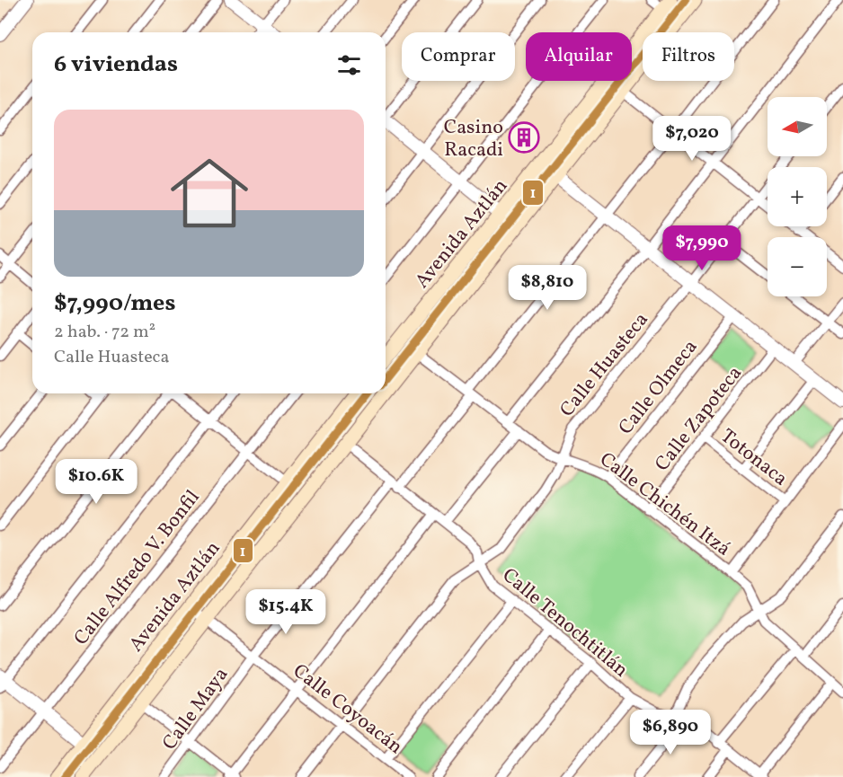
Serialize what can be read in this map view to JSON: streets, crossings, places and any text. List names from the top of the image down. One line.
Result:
{"streets":{"main road":["Avenida Aztlán"],"street":["Calle Huasteca","Calle Olmeca","Calle Zapoteca","Totonaca","Calle Chichén Itzá","Calle Alfredo V. Bonfil","Calle Tenochtitlán","Calle Maya","Calle Coyoacán"]},"crossings":[["Avenida Aztlán","Calle Chichén Itzá"],["Avenida Aztlán","Calle Tenochtitlán"],["Avenida Aztlán","Calle Coyoacán"],["Calle Huasteca","Calle Chichén Itzá"],["Calle Huasteca","Calle Tenochtitlán"],["Calle Huasteca","Calle Coyoacán"],["Calle Olmeca","Calle Chichén Itzá"],["Calle Zapoteca","Totonaca"],["Calle Zapoteca","Calle Chichén Itzá"],["Calle Chichén Itzá","Calle Maya"],["Calle Tenochtitlán","Calle Maya"],["Calle Maya","Calle Coyoacán"]],"places":{"building":["Casino Racadi"]},"lines":["transit line 1"],"north":"left","page":{"chip":["Comprar","Alquilar","Filtros"],"heading":"6 viviendas","map_buttons":["+","−"],"list":[{"name":"$7,990/mes","note":"2 hab. · 72 m² · Calle Huasteca"}],"price":["$7,020","$7,990","$8,810","$10.6K","$15.4K","$6,890"]}}
